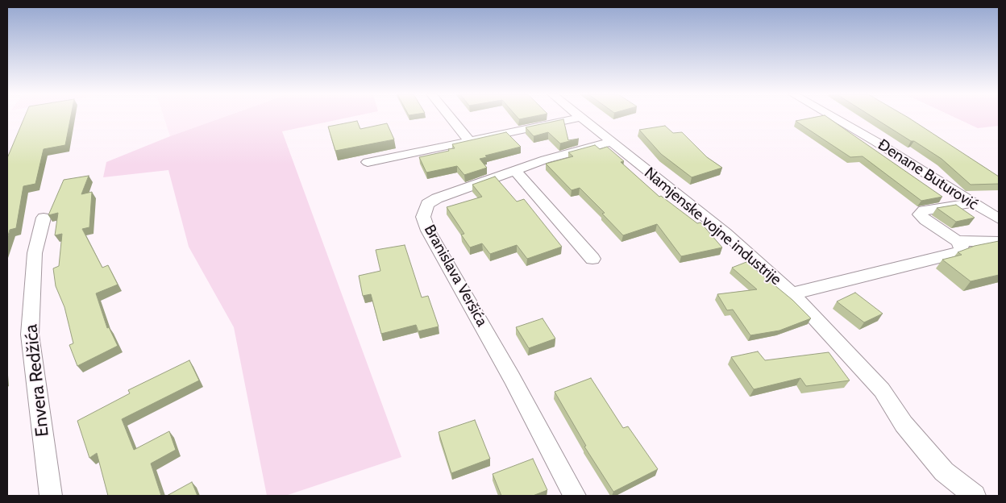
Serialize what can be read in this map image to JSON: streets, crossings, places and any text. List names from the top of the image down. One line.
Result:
{"streets":{"street":["Đenane Buturović","Namjenske vojne industrije","Branislava Veršića","Envera Redžića"]},"crossings":[["Namjenske vojne industrije","Branislava Veršića"]]}
